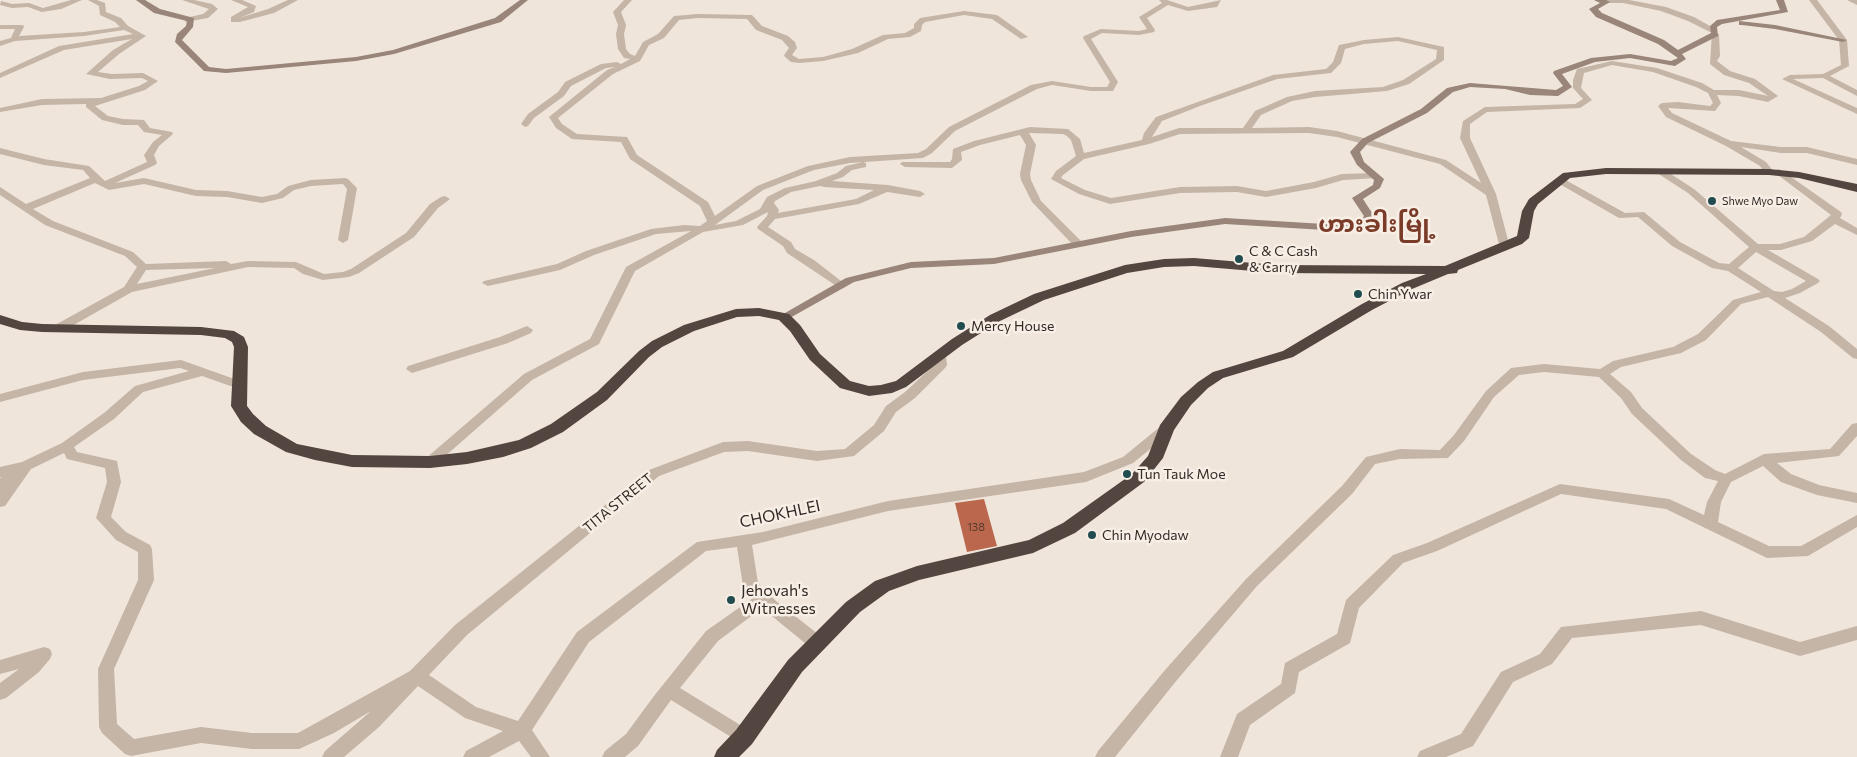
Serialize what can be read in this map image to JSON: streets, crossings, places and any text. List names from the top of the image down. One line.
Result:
{"streets":{"street":["TITA STREET","CHOKHLEI"]},"districts":["ဟားခါးမြို့"],"places":["Shwe Myo Daw","C & C Cash & Carry","Chin Ywar","Mercy House","Tun Tauk Moe","Chin Myodaw","Jehovah's Witnesses"],"house_numbers":["138"]}
